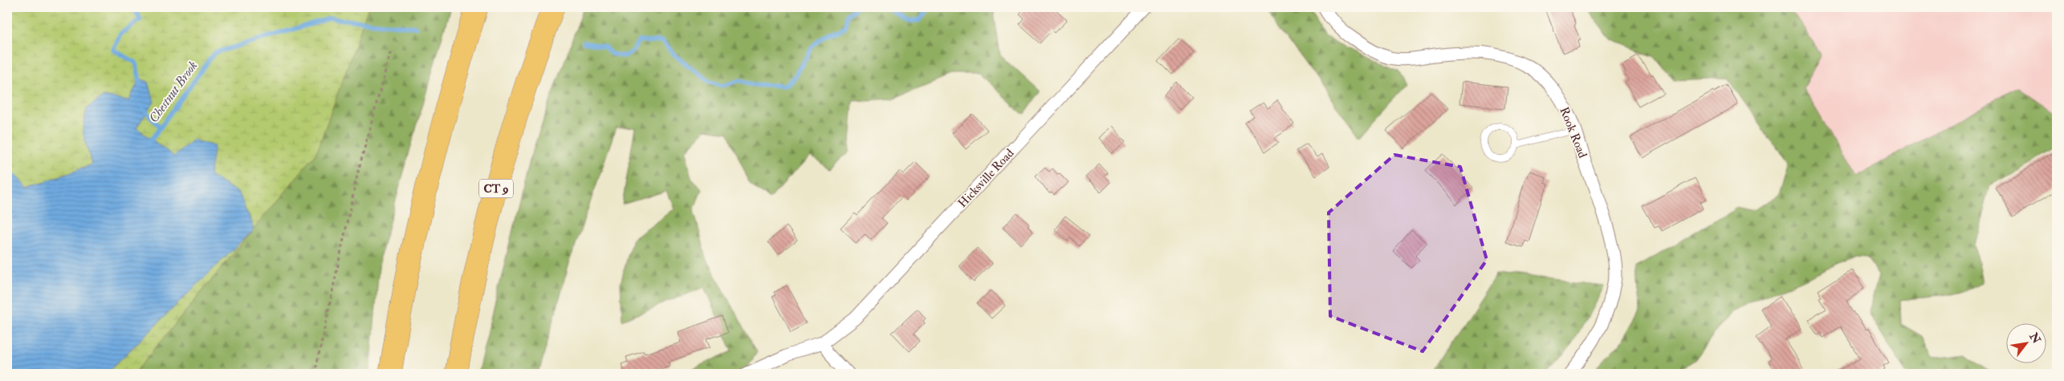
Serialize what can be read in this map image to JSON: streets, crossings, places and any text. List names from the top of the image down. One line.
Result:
{"streets":{"highway":["CT 9"],"street":["Rook Road","Hicksville Road"]},"water":["Chestnut Brook"],"north":"top right"}
